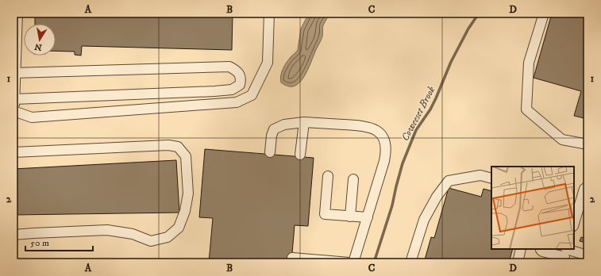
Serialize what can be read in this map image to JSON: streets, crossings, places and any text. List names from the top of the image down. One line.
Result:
{"water":["Coweeset Brook"],"scale_bar":"50 m","north":"bottom","grid":{"columns":["A","B","C","D"],"rows":["1","2"]}}
